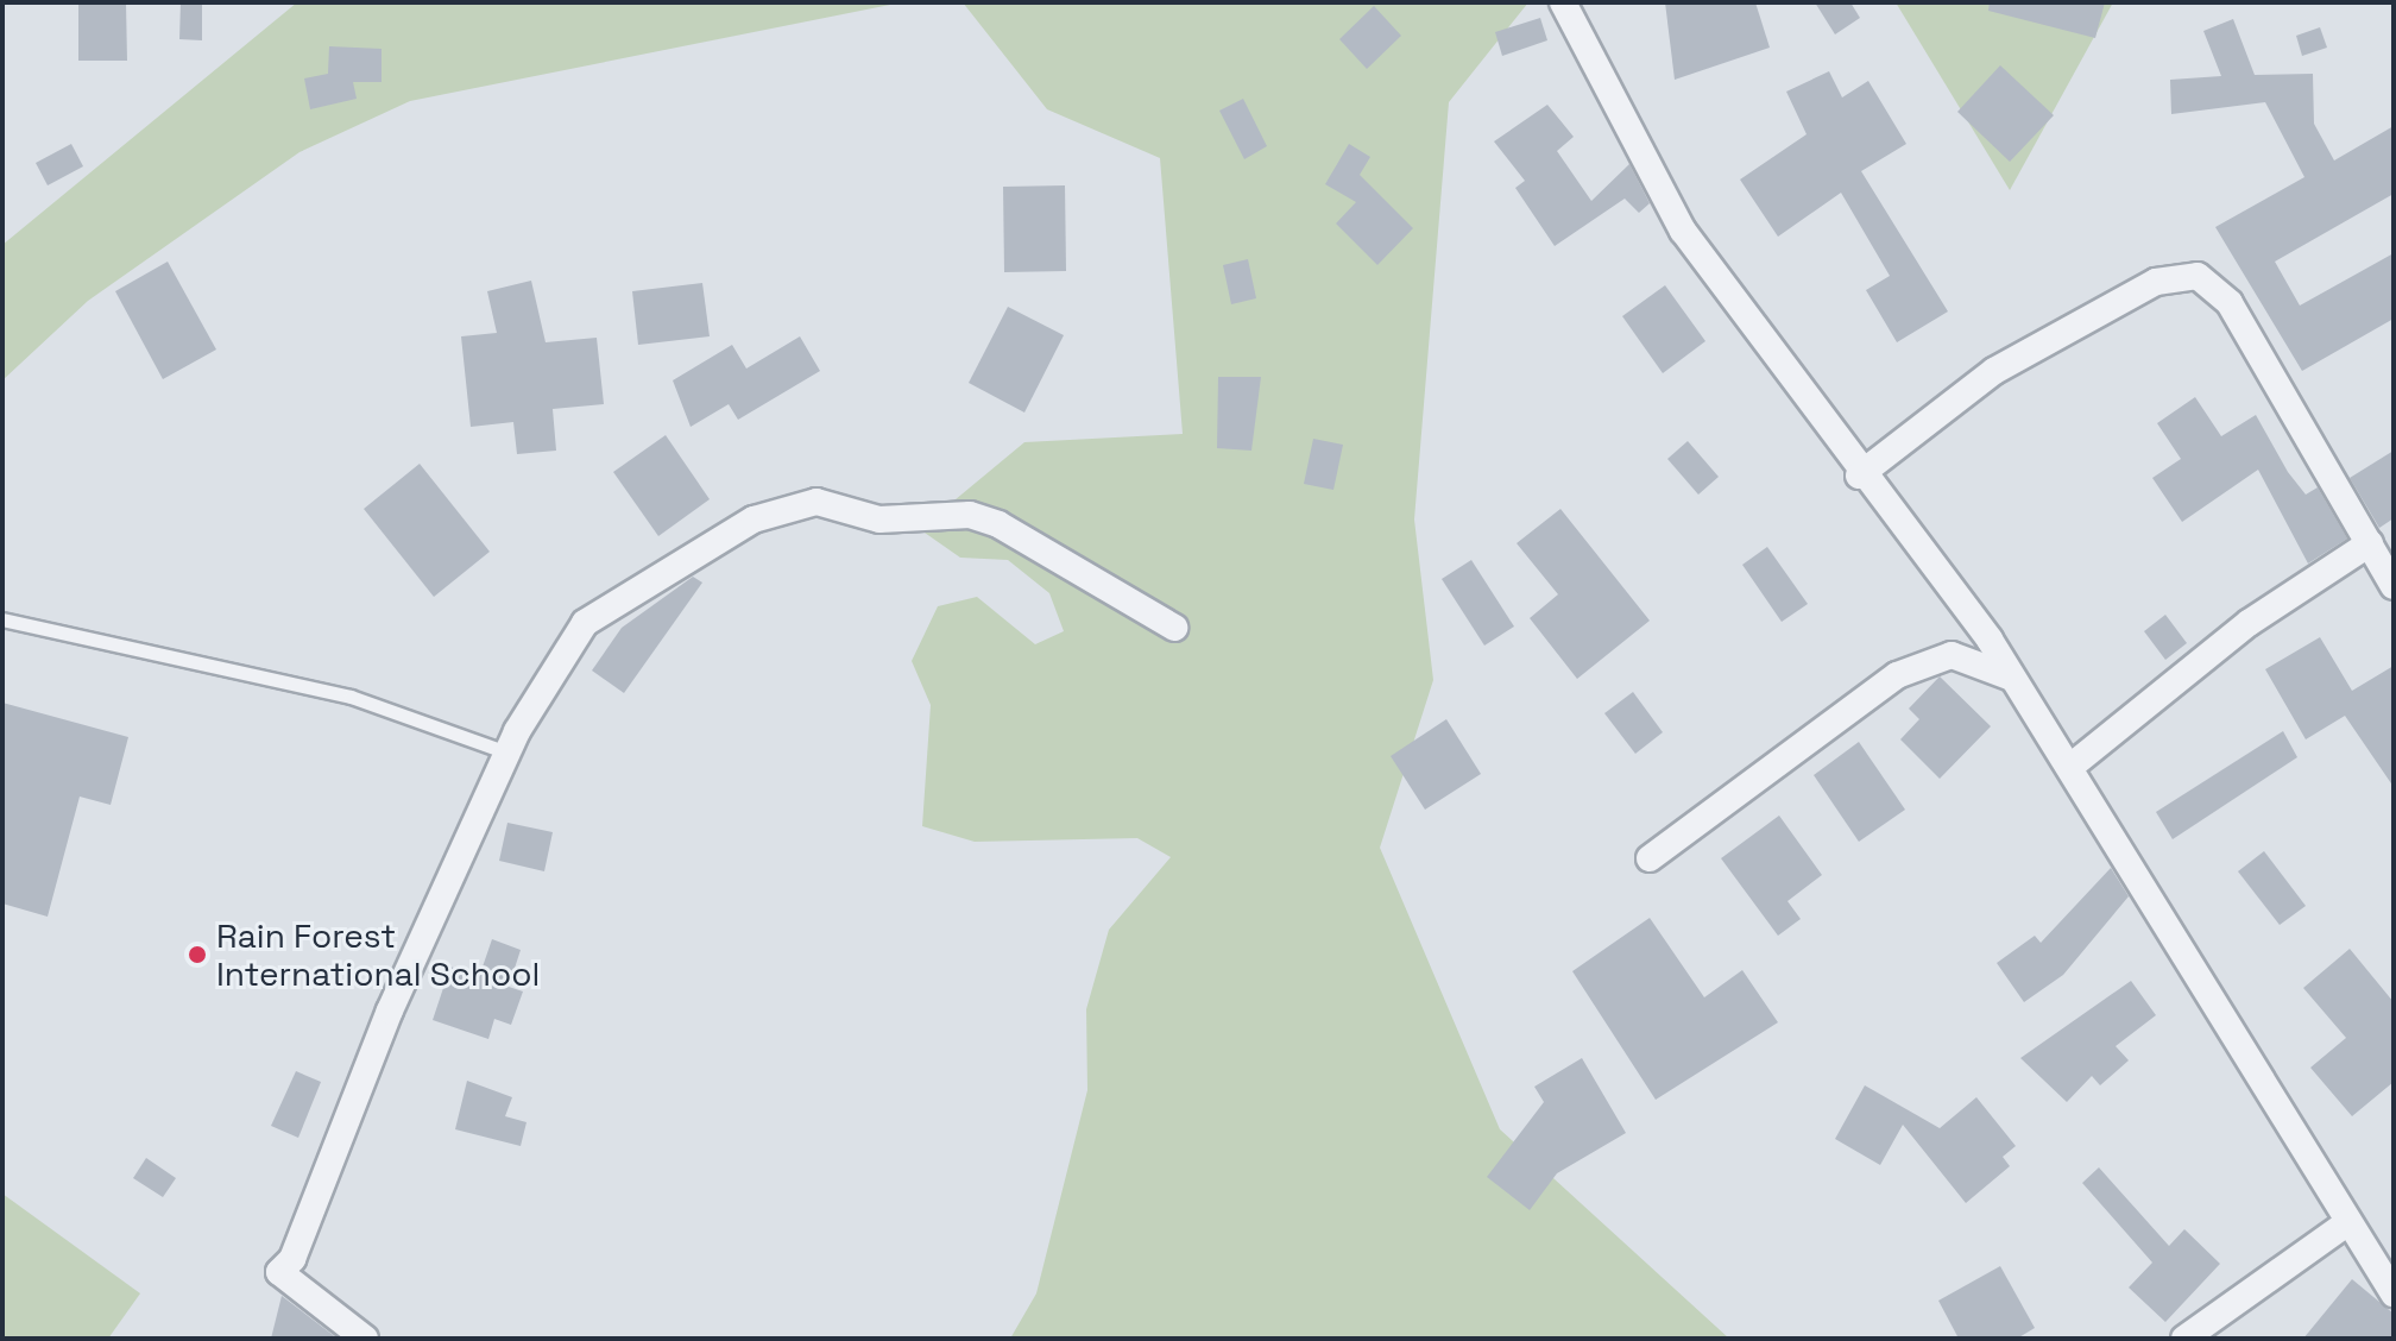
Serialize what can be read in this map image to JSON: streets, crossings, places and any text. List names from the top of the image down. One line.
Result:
{"places":["Rain Forest International School"]}
